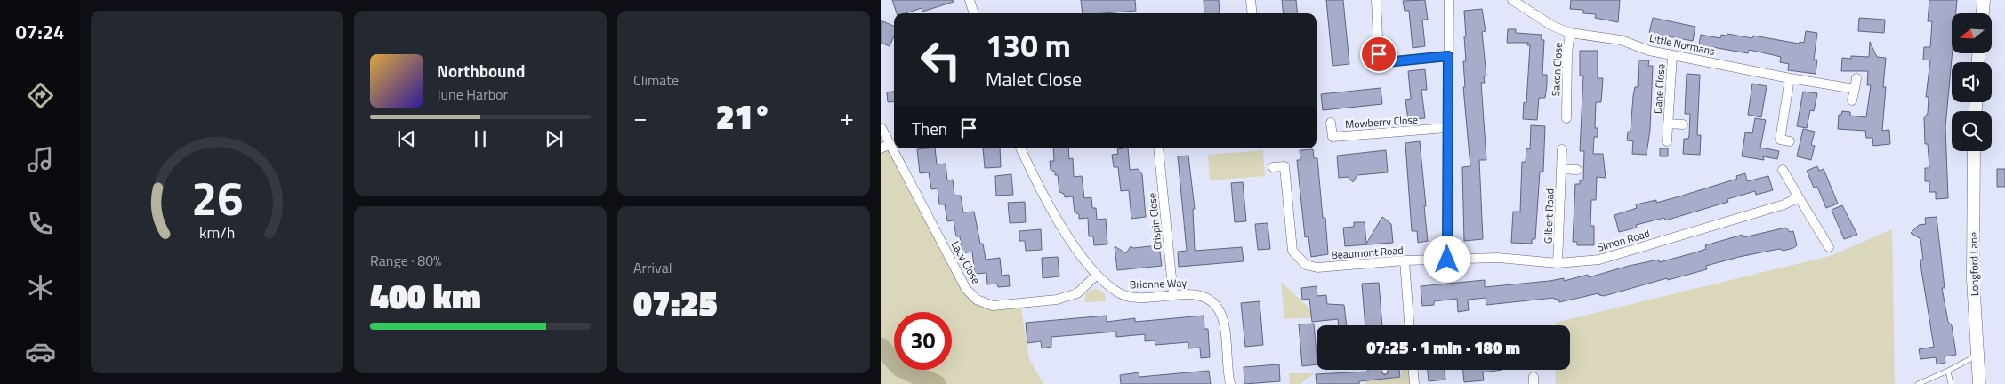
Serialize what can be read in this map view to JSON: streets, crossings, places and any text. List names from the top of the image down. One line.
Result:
{"streets":{"street":["Little Normans","Saxon Close","Dane Close","Mowberry Close","Gilbert Road","Crispin Close","Simon Road","Beaumont Road","Lacy Close","Longford Lane","Brionne Way"]},"crossings":[["Little Normans","Saxon Close"],["Little Normans","Dane Close"],["Gilbert Road","Simon Road"],["Crispin Close","Brionne Way"],["Simon Road","Beaumont Road"],["Lacy Close","Brionne Way"]],"north":"left","page":{"tabs":"07:24","tile":["Climate",["Range · 80%","400 km"],["Arrival","07:25"]],"turn":["130 m","Malet Close"],"song":["Northbound","June Harbor"],"heat":["−","21°","+"],"then":"Then","limit":"30","trip":"07:25 · 1 min · 180 m","gauge":["26","km/h"]}}
